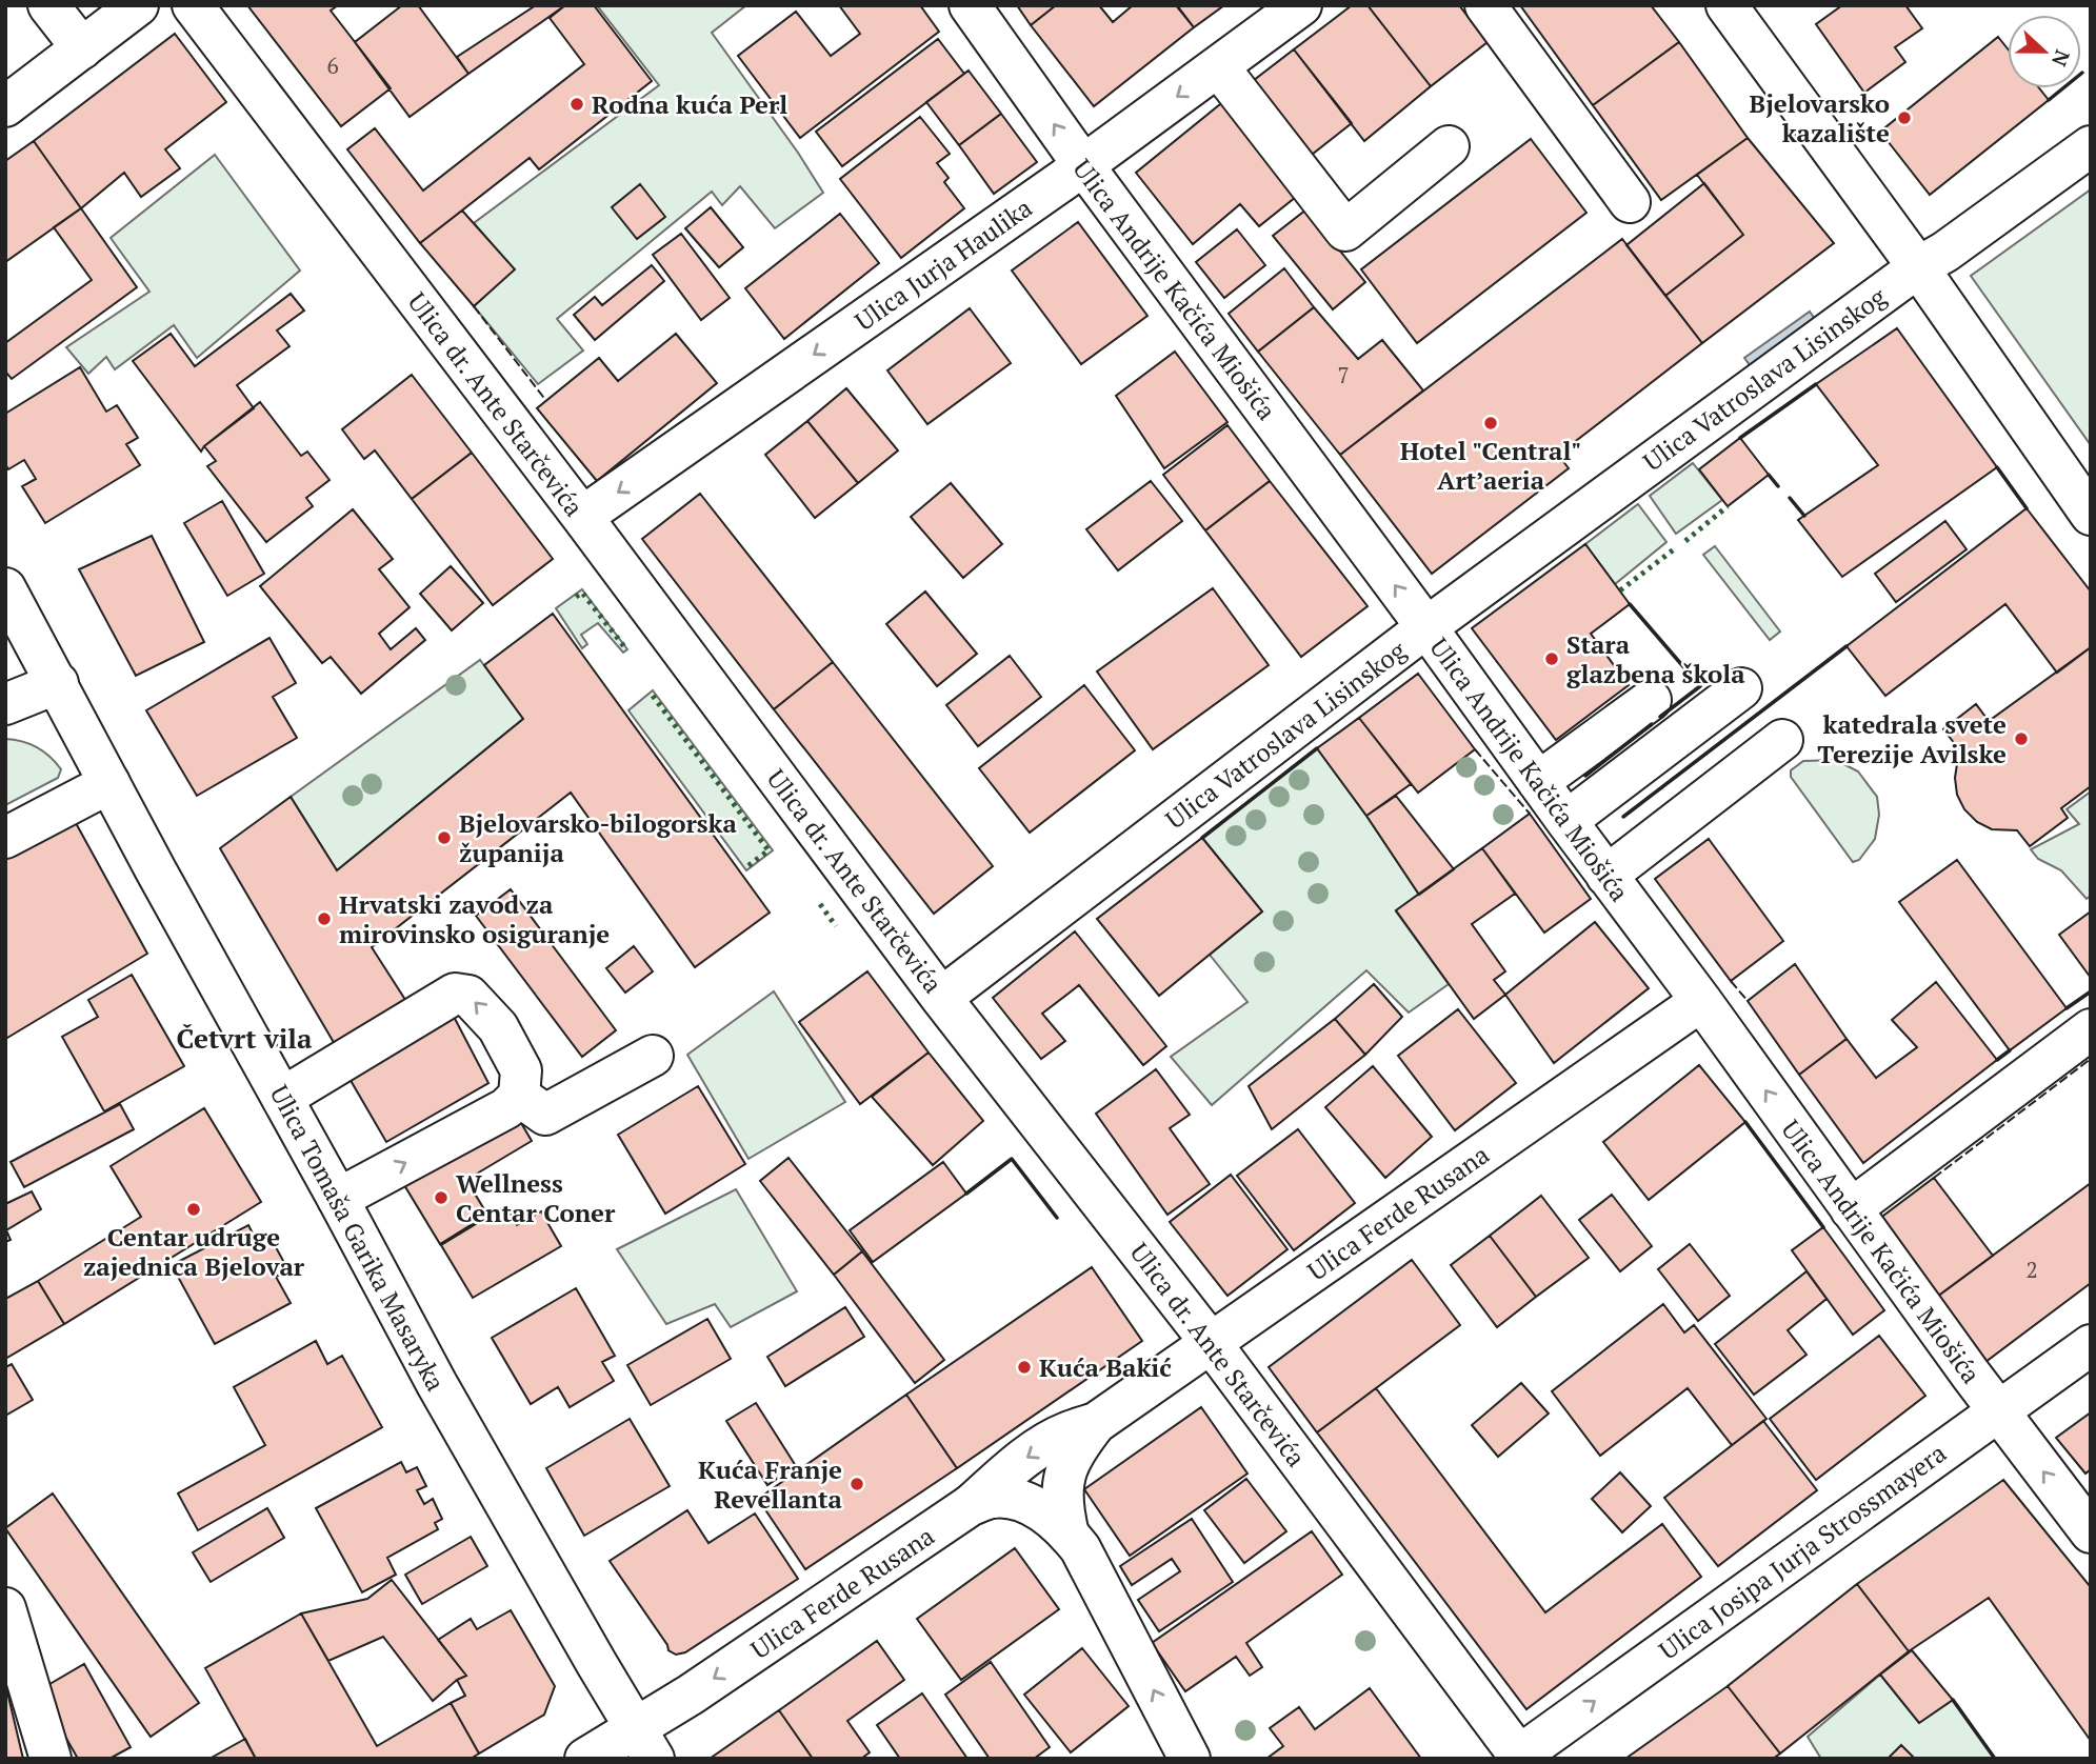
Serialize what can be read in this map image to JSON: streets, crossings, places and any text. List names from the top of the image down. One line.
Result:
{"streets":{"street":["Ulica Jurja Haulika","Ulica Andrije Kačića Miošića","Ulica Vatroslava Lisinskog","Ulica dr. Ante Starčevića","Ulica Ferde Rusana","Ulica Tomaša Garika Masaryka","Ulica Josipa Jurja Strossmayera"]},"crossings":[["Ulica Jurja Haulika","Ulica Andrije Kačića Miošića"],["Ulica Jurja Haulika","Ulica dr. Ante Starčevića"],["Ulica Andrije Kačića Miošića","Ulica Vatroslava Lisinskog"],["Ulica Andrije Kačića Miošića","Ulica Ferde Rusana"],["Ulica Andrije Kačića Miošića","Ulica Josipa Jurja Strossmayera"],["Ulica Vatroslava Lisinskog","Ulica dr. Ante Starčevića"],["Ulica dr. Ante Starčevića","Ulica Ferde Rusana"],["Ulica dr. Ante Starčevića","Ulica Josipa Jurja Strossmayera"],["Ulica Ferde Rusana","Ulica Tomaša Garika Masaryka"]],"one_way":["Ulica Jurja Haulika","Ulica Andrije Kačića Miošića","Ulica Ferde Rusana","Ulica Josipa Jurja Strossmayera"],"districts":["Četvrt vila"],"places":["Rodna kuća Perl","Bjelovarsko kazalište","Hotel \"Central\" Art’aeria","Stara glazbena škola","katedrala svete Terezije Avilske","Bjelovarsko-bilogorska županija","Hrvatski zavod za mirovinsko osiguranje","Wellness Centar Coner","Centar udruge zajednica Bjelovar","Kuća Bakić","Kuća Franje Revellanta"],"house_numbers":["6","7","2"],"north":"right"}
